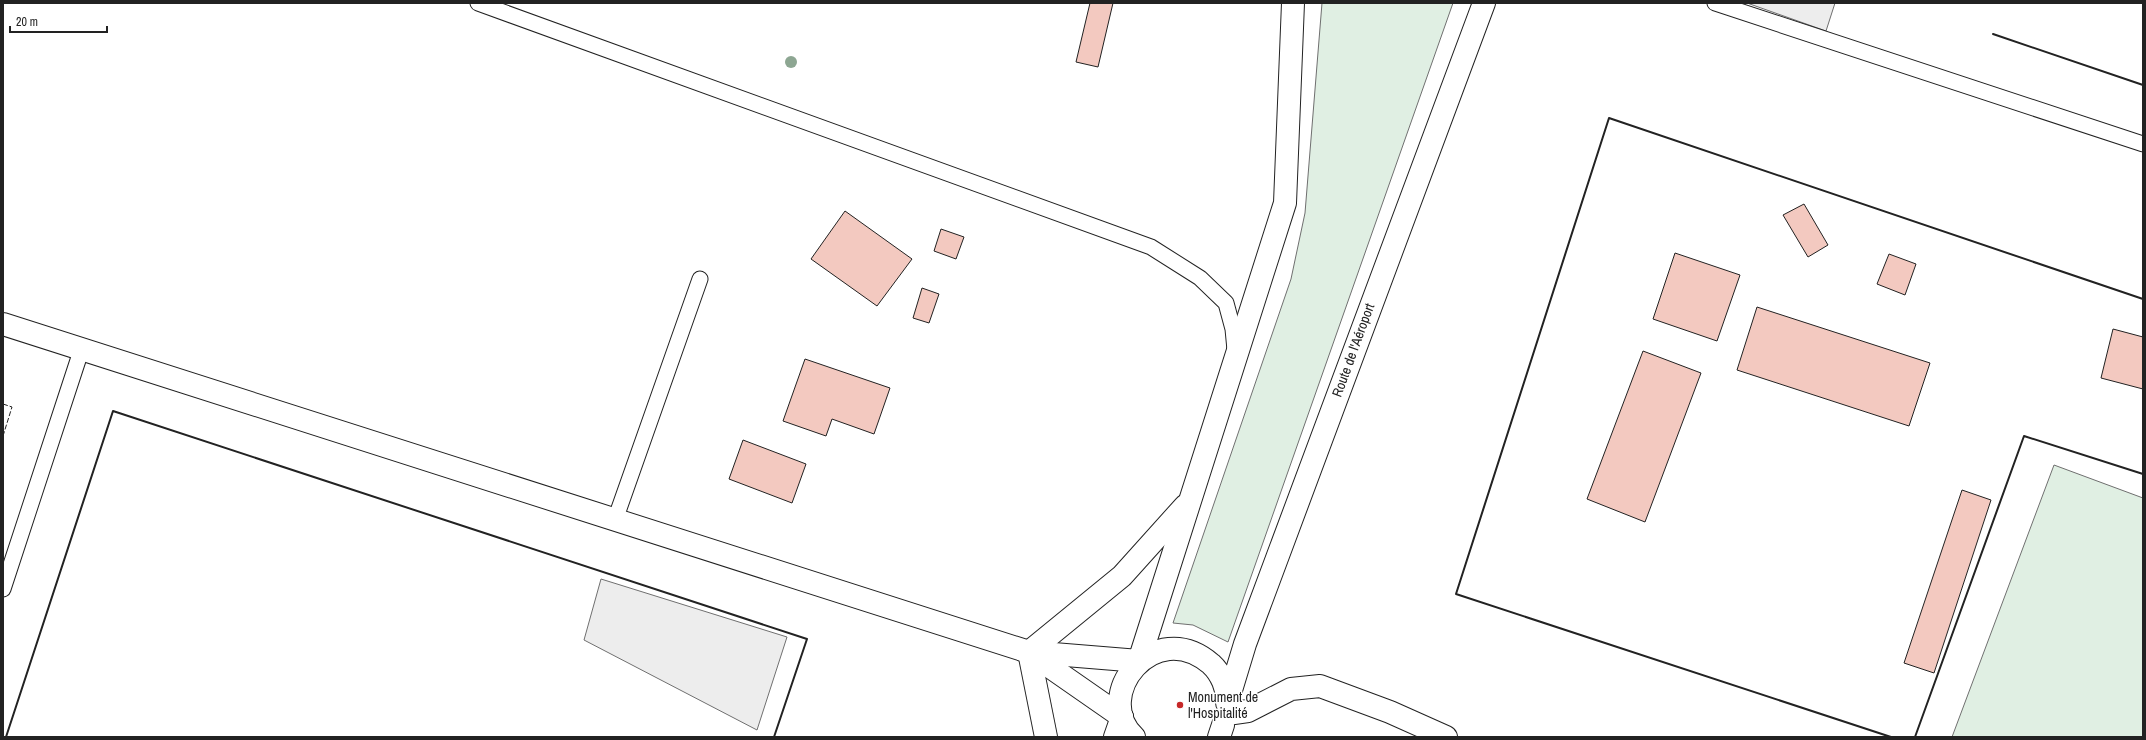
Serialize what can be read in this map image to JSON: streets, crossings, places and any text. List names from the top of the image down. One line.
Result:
{"streets":{"main road":["Route de l'Aéroport"]},"places":["Monument de l'Hospitalité"],"scale_bar":"20 m"}
